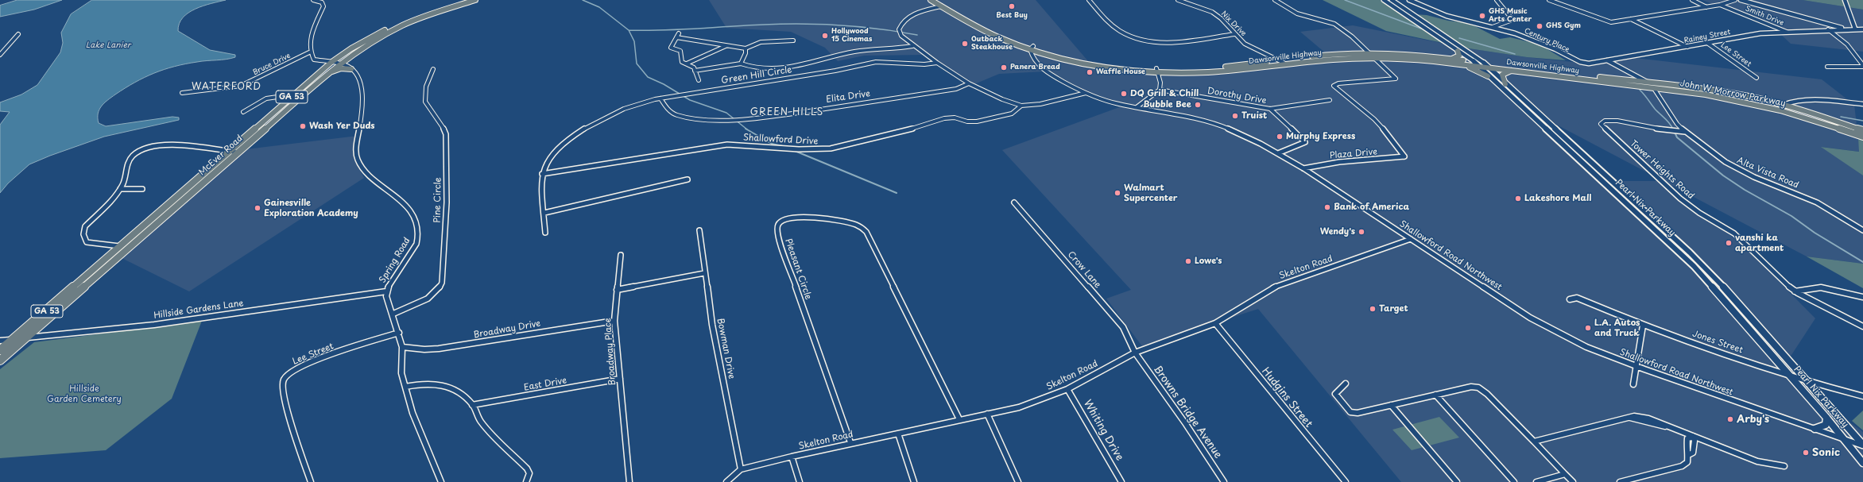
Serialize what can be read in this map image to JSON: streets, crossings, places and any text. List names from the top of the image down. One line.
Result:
{"streets":{"main road":["Dawsonville Highway","John W Morrow Parkway","GA 53","McEver Road","Pearl Nix Parkway"],"street":["Smith Drive","Nix Drive","Rainey Street","Century Place","Lee Street","Bruce Drive","Green Hill Circle","Dorothy Drive","Elita Drive","Shallowford Drive","Plaza Drive","Tower Heights Road","Alta Vista Road","Pine Circle","Shallowford Road Northwest","Spring Road","Skelton Road","Pleasant Circle","Crow Lane","Hillside Gardens Lane","Broadway Drive","Jones Street","Bowman Drive","Broadway Place","East Drive","Hudgins Street","Browns Bridge Avenue","Whiting Drive"]},"crossings":[["Smith Drive","Rainey Street"],["Nix Drive","Dawsonville Highway"],["Rainey Street","Century Place"],["Rainey Street","Lee Street"],["Lee Street","Spring Road"],["Dawsonville Highway","John W Morrow Parkway"],["Dawsonville Highway","Plaza Drive"],["Dawsonville Highway","Alta Vista Road"],["Dawsonville Highway","Pearl Nix Parkway"],["Dawsonville Highway","Shallowford Road Northwest"],["Green Hill Circle","Elita Drive"],["Green Hill Circle","Shallowford Drive"],["John W Morrow Parkway","Alta Vista Road"],["Plaza Drive","Shallowford Road Northwest"],["McEver Road","Hillside Gardens Lane"],["Tower Heights Road","Alta Vista Road"],["Pine Circle","Spring Road"],["Pearl Nix Parkway","Shallowford Road Northwest"],["Pearl Nix Parkway","Jones Street"],["Shallowford Road Northwest","Skelton Road"],["Spring Road","Hillside Gardens Lane"],["Spring Road","Broadway Drive"],["Skelton Road","Pleasant Circle"],["Skelton Road","Crow Lane"],["Skelton Road","Bowman Drive"],["Skelton Road","Hudgins Street"],["Skelton Road","Browns Bridge Avenue"],["Skelton Road","Whiting Drive"],["Crow Lane","Browns Bridge Avenue"],["Broadway Drive","Broadway Place"],["Broadway Place","East Drive"]],"districts":["WATERFORD","GREEN HILLS"],"water":["Lake Lanier"],"parks":["Hillside Garden Cemetery"],"places":["Best Buy","GHS Music Arts Center","GHS Gym","Hollywood 15 Cinemas","Outback Steakhouse","Panera Bread","Waffle House","DQ Grill & Chill","Bubble Bee","Truist","Wash Yer Duds","Murphy Express","Walmart Supercenter","Lakeshore Mall","Bank of America","Gainesville Exploration Academy","Wendy's","vanshi ka apartment","Lowe's","Target","L.A. Autos and Truck","Arby's","Sonic"]}
